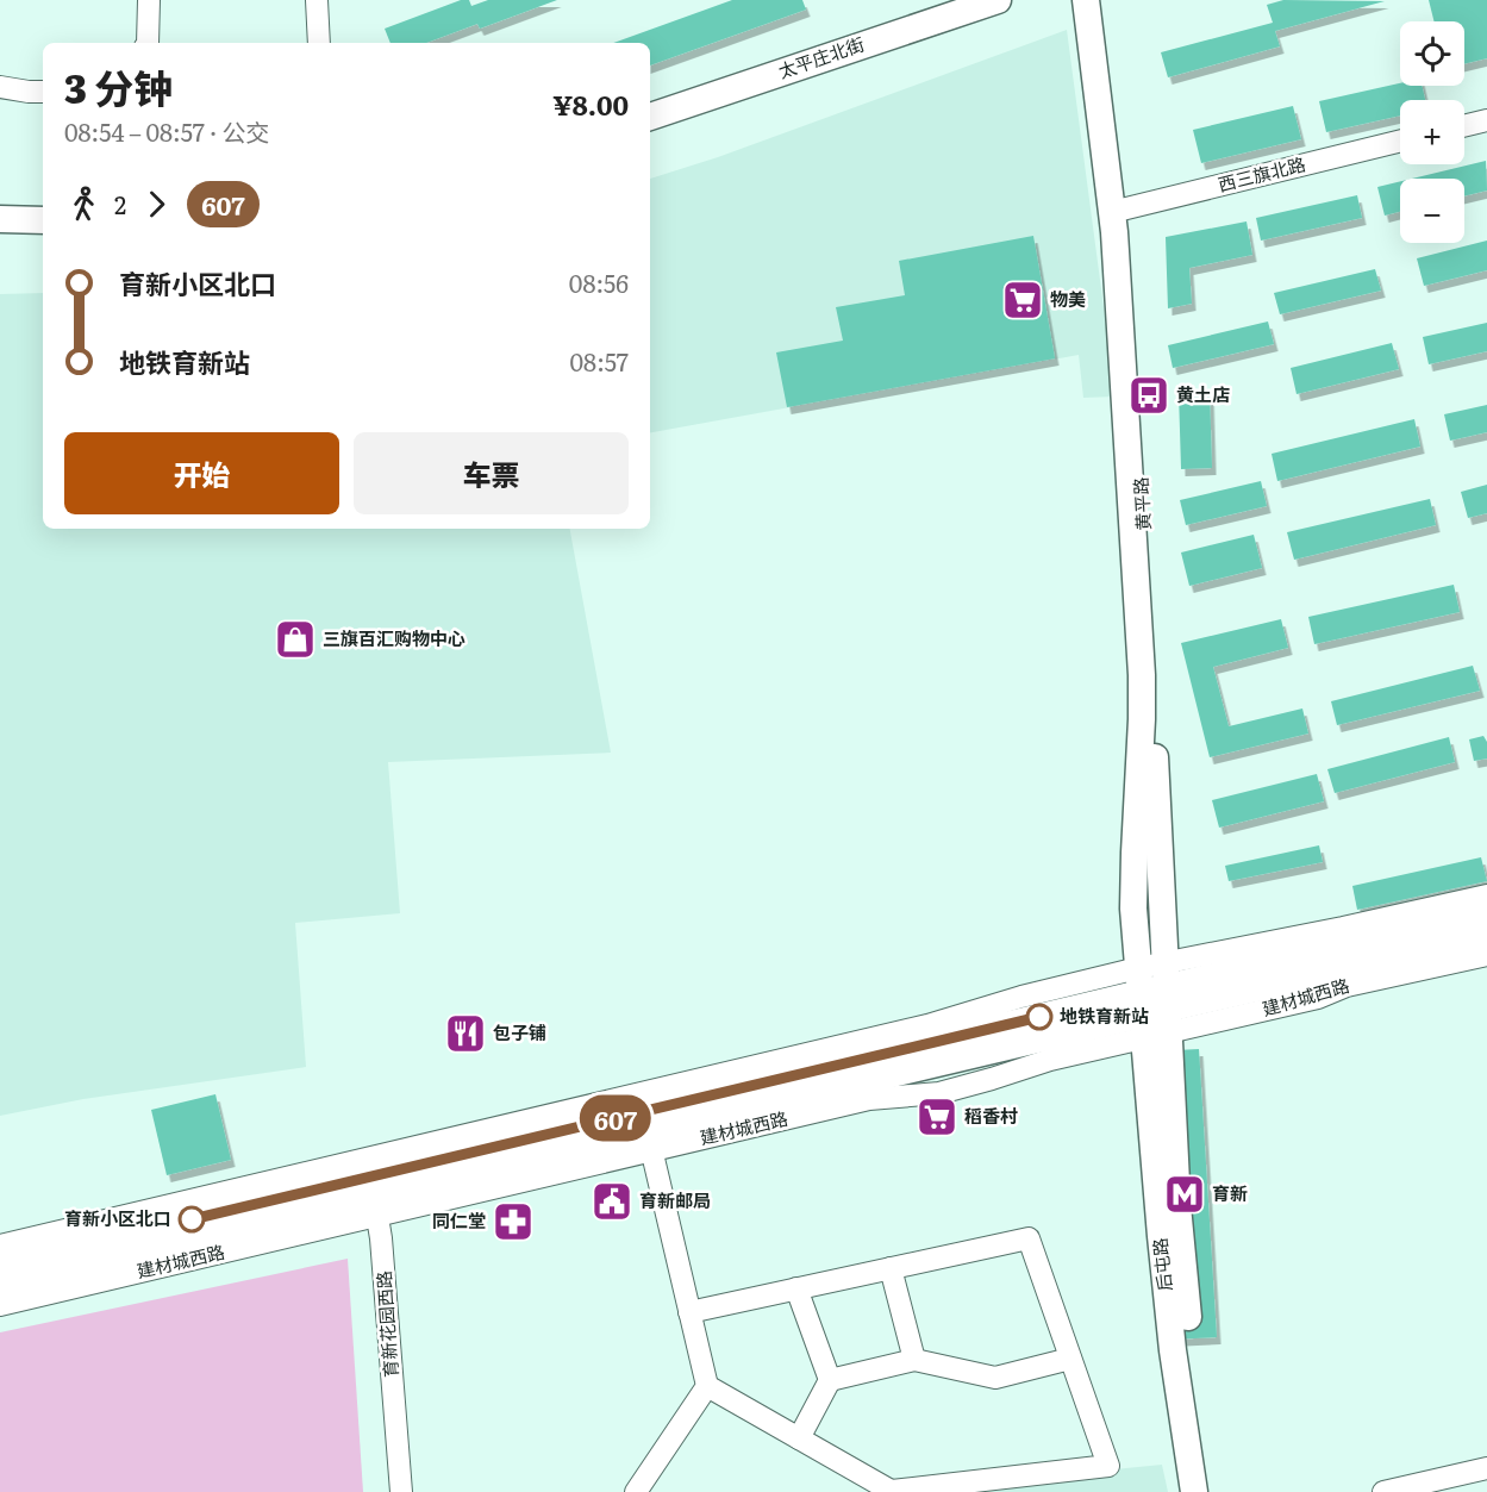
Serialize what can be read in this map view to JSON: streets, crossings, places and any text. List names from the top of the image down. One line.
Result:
{"streets":{"main road":["太平庄北街","黄平路","建材城西路","后屯路"],"street":["西三旗北路","育新花园西路"]},"crossings":[["西三旗北路","黄平路"],["黄平路","建材城西路"],["黄平路","后屯路"],["建材城西路","后屯路"],["建材城西路","育新花园西路"]],"places":{"supermarket":["物美","稻香村"],"bus stop":["黄土店"],"shop":["三旗百汇购物中心"],"other":["地铁育新站","育新小区北口"],"restaurant":["包子铺"],"metro station":["育新"],"public building":["育新邮局"],"pharmacy":["同仁堂"]},"lines":["bus line 607"],"page":{"on_map":"607","map_buttons":["+","−"],"heading":["3 分钟","08:54 – 08:57 · 公交","¥8.00"],"legs":["2","607"],"list":[{"name":"育新小区北口","value":"08:56"},{"name":"地铁育新站","value":"08:57"}],"buttons":["开始","车票"]}}
